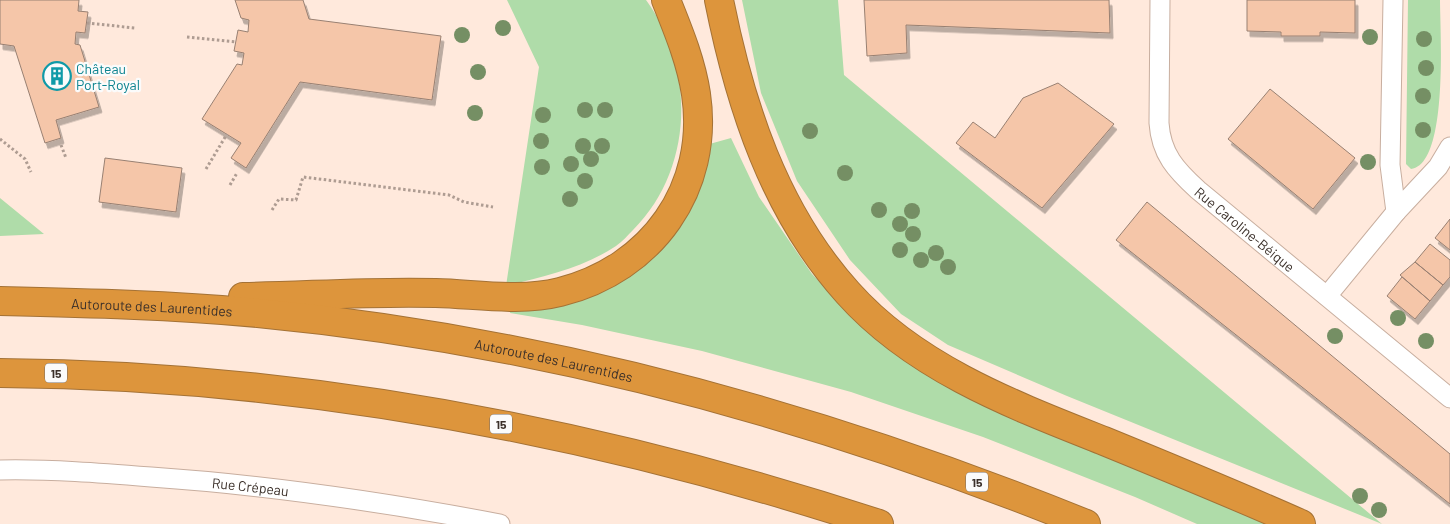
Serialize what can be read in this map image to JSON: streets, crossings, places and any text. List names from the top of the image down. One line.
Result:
{"streets":{"highway":["Autoroute des Laurentides","15"],"street":["Rue Caroline-Béique","Rue Crépeau"]},"places":{"building":["Château Port-Royal"]}}
